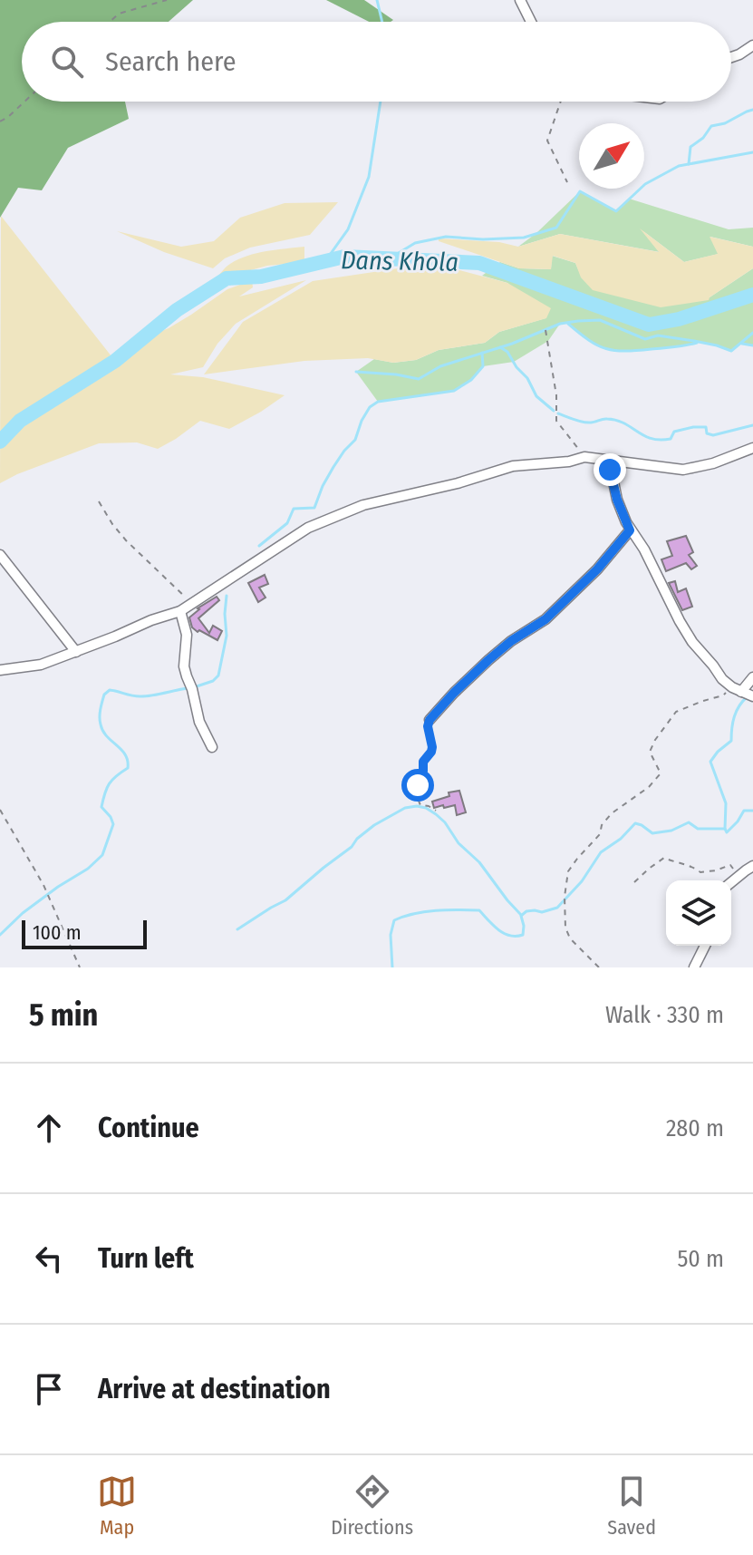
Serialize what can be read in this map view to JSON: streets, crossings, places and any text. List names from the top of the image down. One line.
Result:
{"water":["Dans Khola"],"scale_bar":"100 m","north":"top right","page":{"search":"Search here","scale":"100 m","heading":["5 min","Walk · 330 m"],"list":[["Continue","280 m"],["Turn left","50 m"],"Arrive at destination"],"nav":["Map","Directions","Saved"]}}
